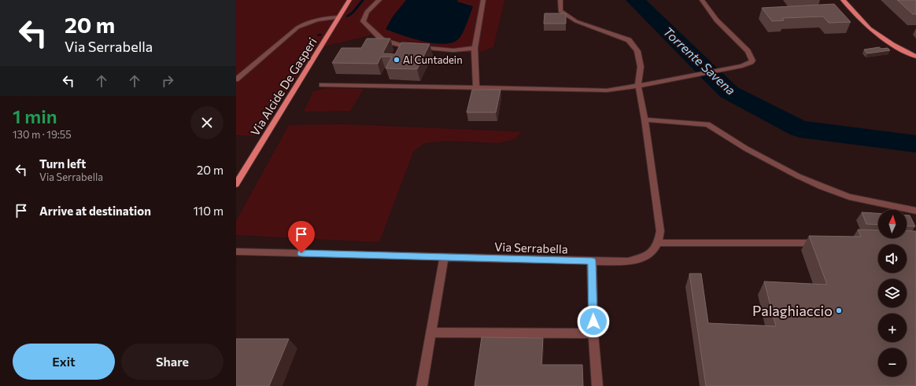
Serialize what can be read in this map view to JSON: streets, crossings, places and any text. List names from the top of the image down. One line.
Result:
{"streets":{"main road":["Via Alcide De Gasperi"],"street":["Via Serrabella"]},"water":["Torrente Savena"],"places":["Al Cuntadein","Palaghiaccio"],"north":"top","page":{"turn":["20 m","Via Serrabella"],"heading":["1 min","130 m · 19:55"],"list":[{"name":"Turn left","note":"Via Serrabella","value":"20 m"},{"name":"Arrive at destination","value":"110 m"}],"map_buttons":["+","−"],"buttons":["Exit","Share"]}}
